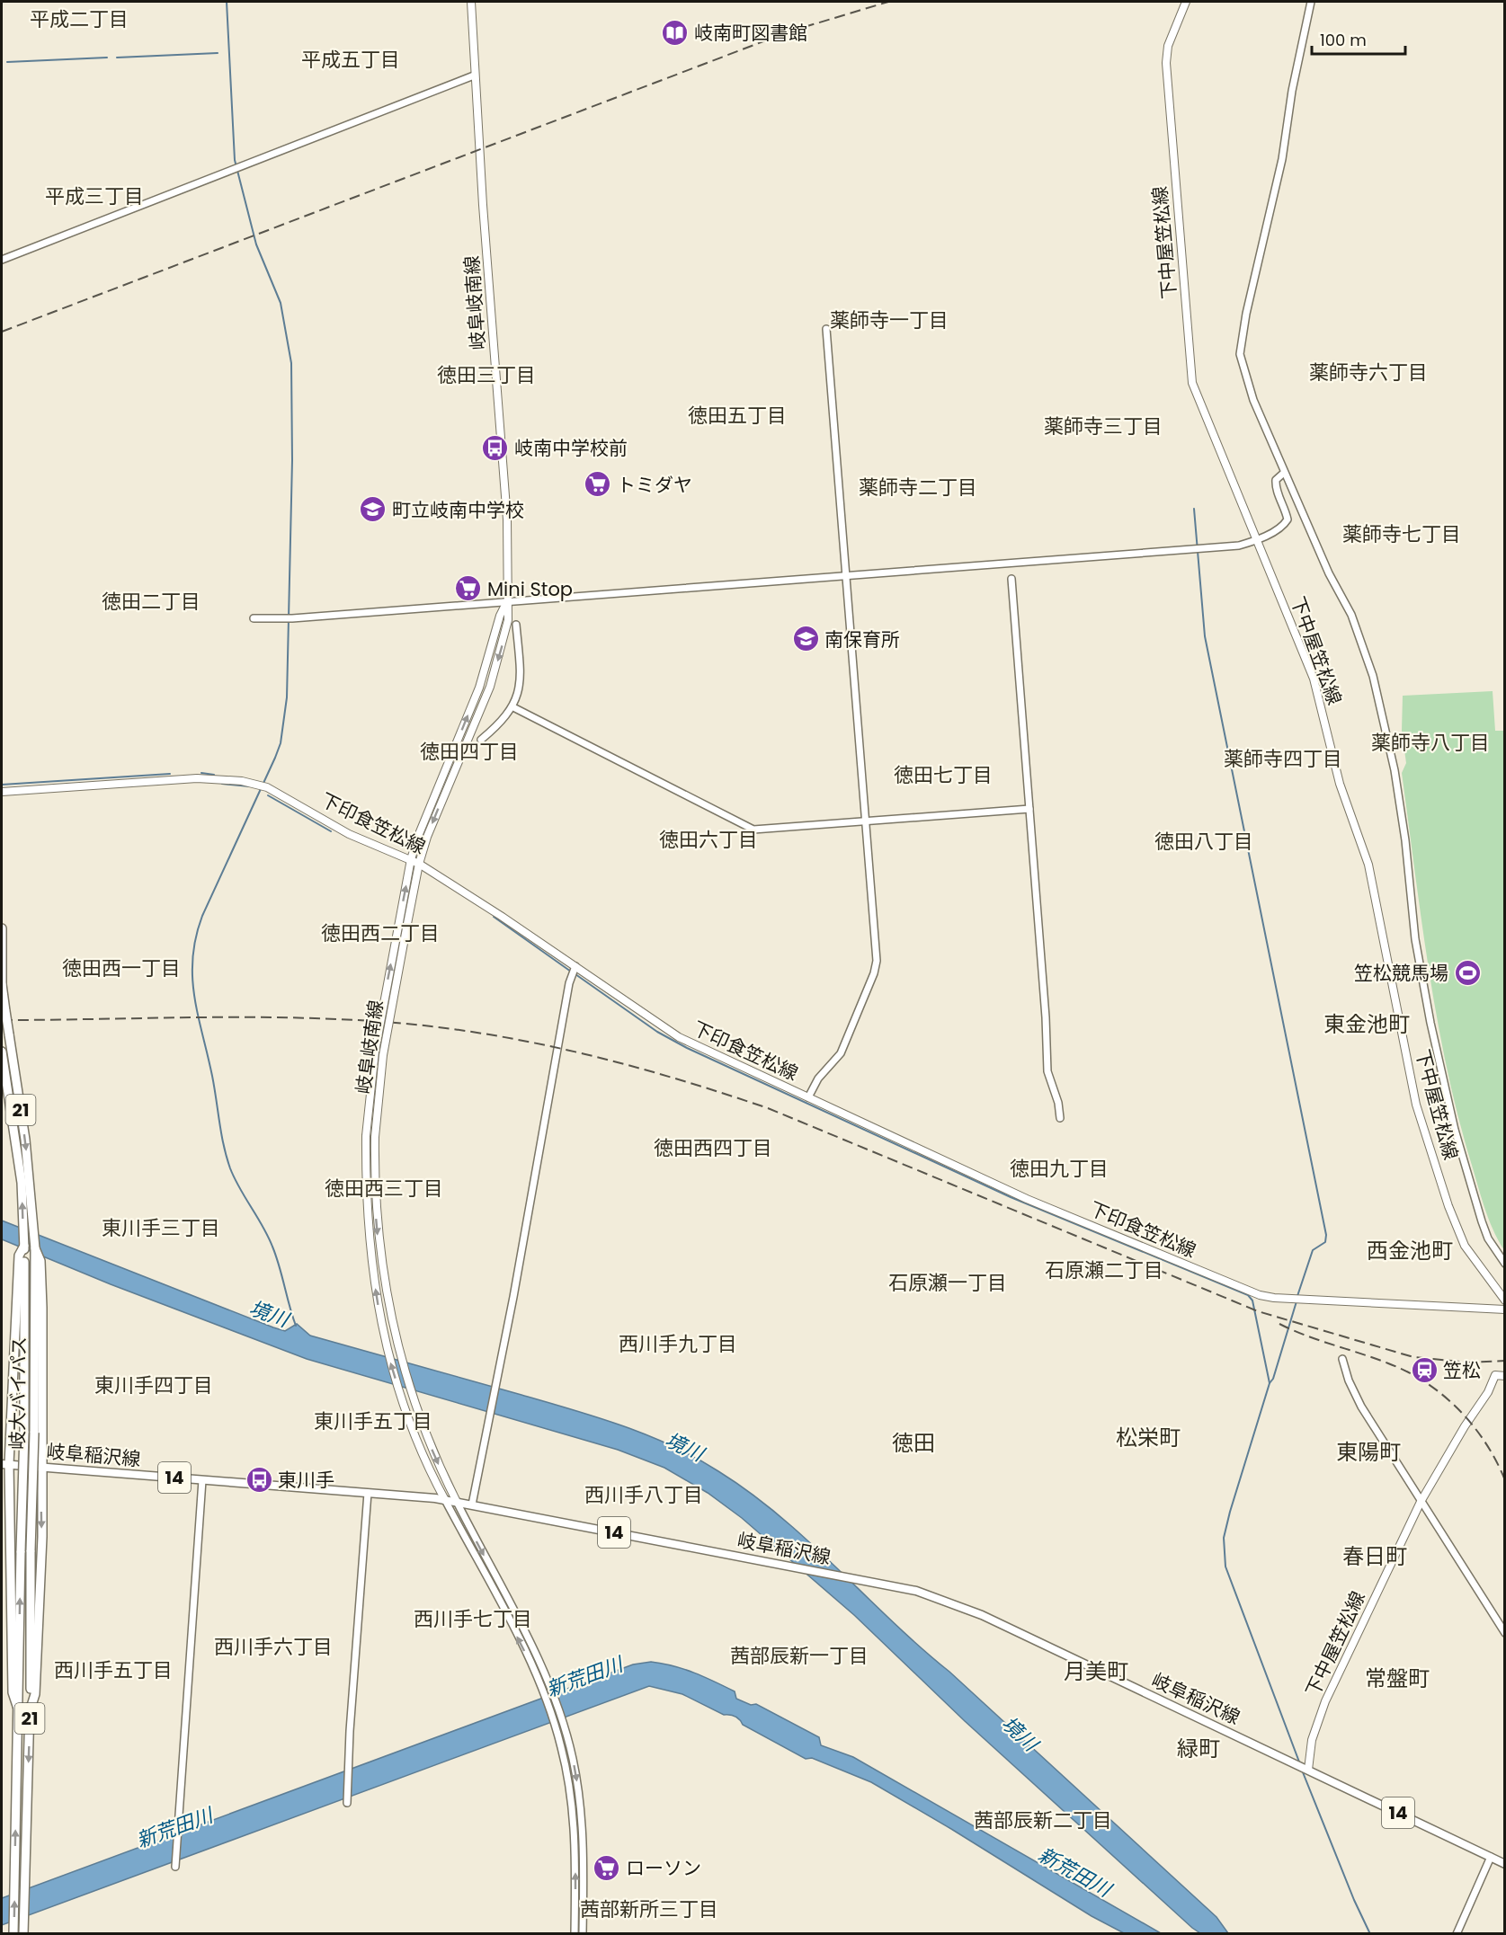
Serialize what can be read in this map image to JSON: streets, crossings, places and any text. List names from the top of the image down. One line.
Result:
{"streets":{"highway":["21","岐大バイパス"],"main road":["下中屋笠松線","岐阜岐南線","下印食笠松線","岐阜稲沢線","14"]},"crossings":[["下中屋笠松線","岐阜稲沢線"],["岐阜岐南線","下印食笠松線"],["岐阜岐南線","岐阜稲沢線"],["21","岐大バイパス"],["21","岐阜稲沢線"]],"districts":["平成二丁目","平成五丁目","平成三丁目","薬師寺一丁目","薬師寺六丁目","徳田三丁目","徳田五丁目","薬師寺三丁目","薬師寺二丁目","薬師寺七丁目","徳田二丁目","薬師寺八丁目","徳田四丁目","薬師寺四丁目","徳田七丁目","徳田六丁目","徳田八丁目","徳田西二丁目","徳田西一丁目","東金池町","徳田西四丁目","徳田九丁目","徳田西三丁目","東川手三丁目","西金池町","石原瀬二丁目","石原瀬一丁目","西川手九丁目","東川手四丁目","東川手五丁目","松栄町","徳田","東陽町","西川手八丁目","春日町","西川手七丁目","西川手六丁目","茜部辰新一丁目","西川手五丁目","月美町","常盤町","緑町","茜部辰新二丁目","茜部新所三丁目"],"water":["境川","新荒田川"],"places":{"library":["岐南町図書館"],"bus stop":["岐南中学校前","東川手"],"supermarket":["トミダヤ","Mini Stop","ローソン"],"school or university":["町立岐南中学校","南保育所"],"sports":["笠松競馬場"],"station":["笠松"]},"scale_bar":"100 m"}
